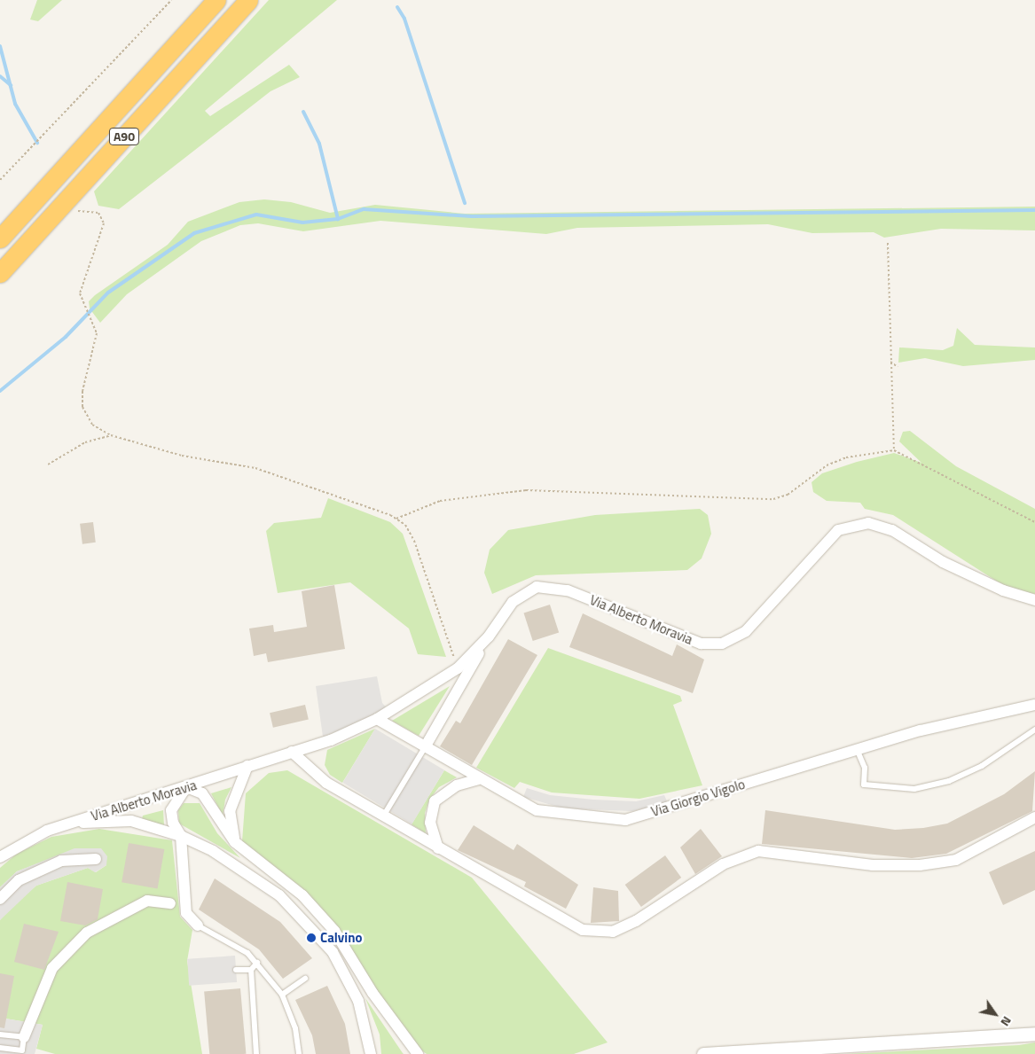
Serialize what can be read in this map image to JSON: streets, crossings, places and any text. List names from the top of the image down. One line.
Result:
{"streets":{"highway":["A90"],"street":["Via Alberto Moravia","Via Giorgio Vigolo"]},"crossings":[["Via Alberto Moravia","Via Giorgio Vigolo"]],"places":["Calvino"],"north":"bottom right"}
